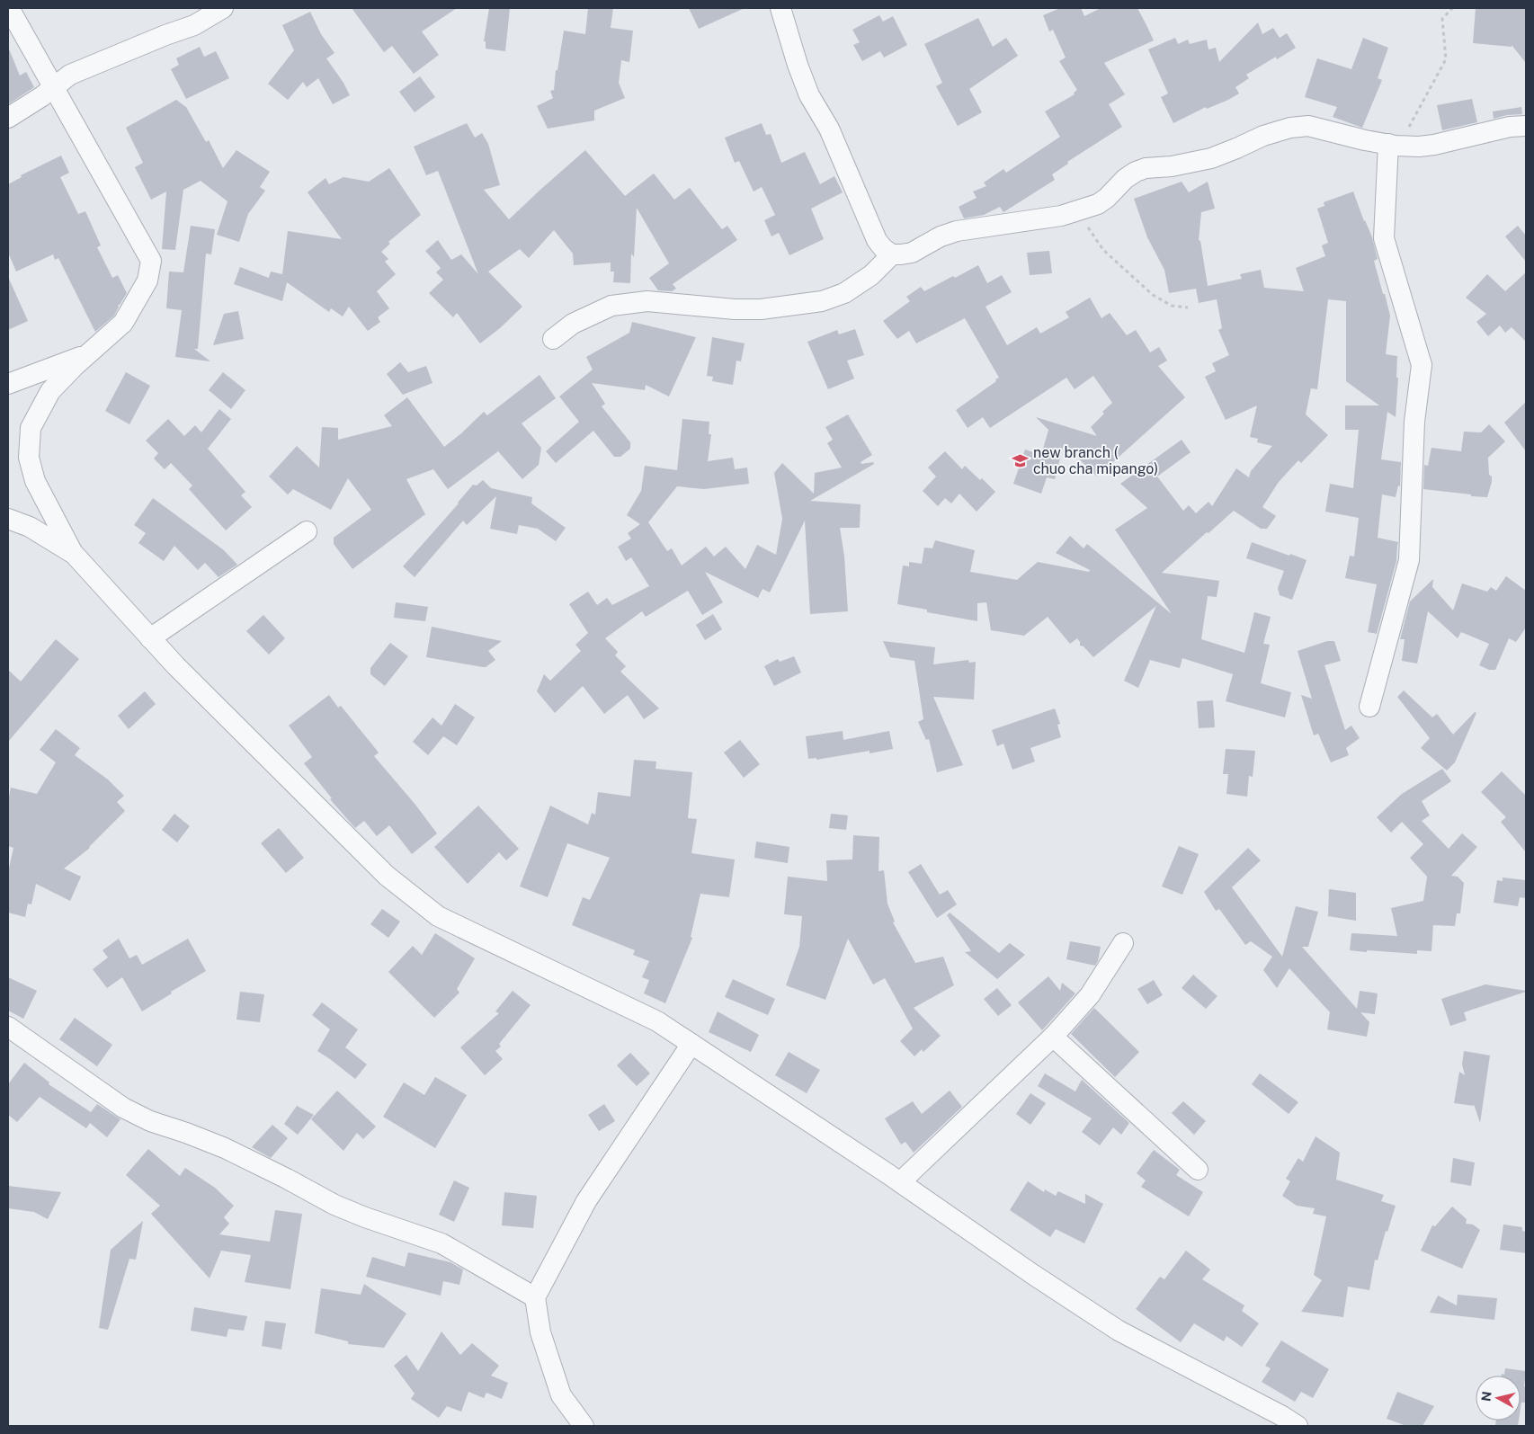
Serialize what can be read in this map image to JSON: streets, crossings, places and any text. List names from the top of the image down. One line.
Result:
{"places":{"school or university":["new branch ( chuo cha mipango)"]},"north":"left"}
